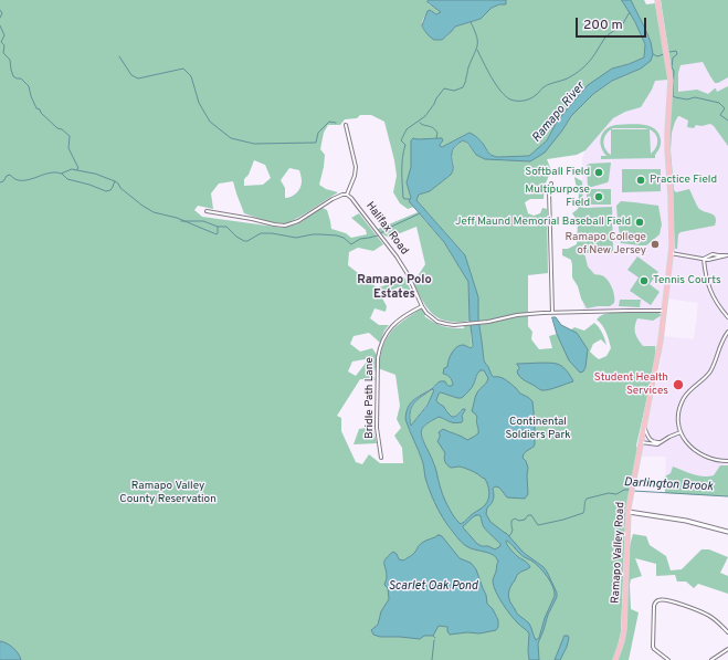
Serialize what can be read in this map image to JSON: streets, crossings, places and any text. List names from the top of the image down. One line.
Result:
{"streets":{"main road":["Ramapo Valley Road"],"street":["Halifax Road","Bridle Path Lane"]},"crossings":[["Halifax Road","Bridle Path Lane"],["Halifax Road","Ramapo Valley Road"]],"districts":["Ramapo Polo Estates"],"water":["Ramapo River","Darlington Brook","Scarlet Oak Pond"],"parks":["Continental Soldiers Park","Ramapo Valley County Reservation"],"places":["Softball Field","Practice Field","Multipurpose Field","Jeff Maund Memorial Baseball Field","Ramapo College of New Jersey","Tennis Courts","Student Health Services"],"scale_bar":"200 m"}
